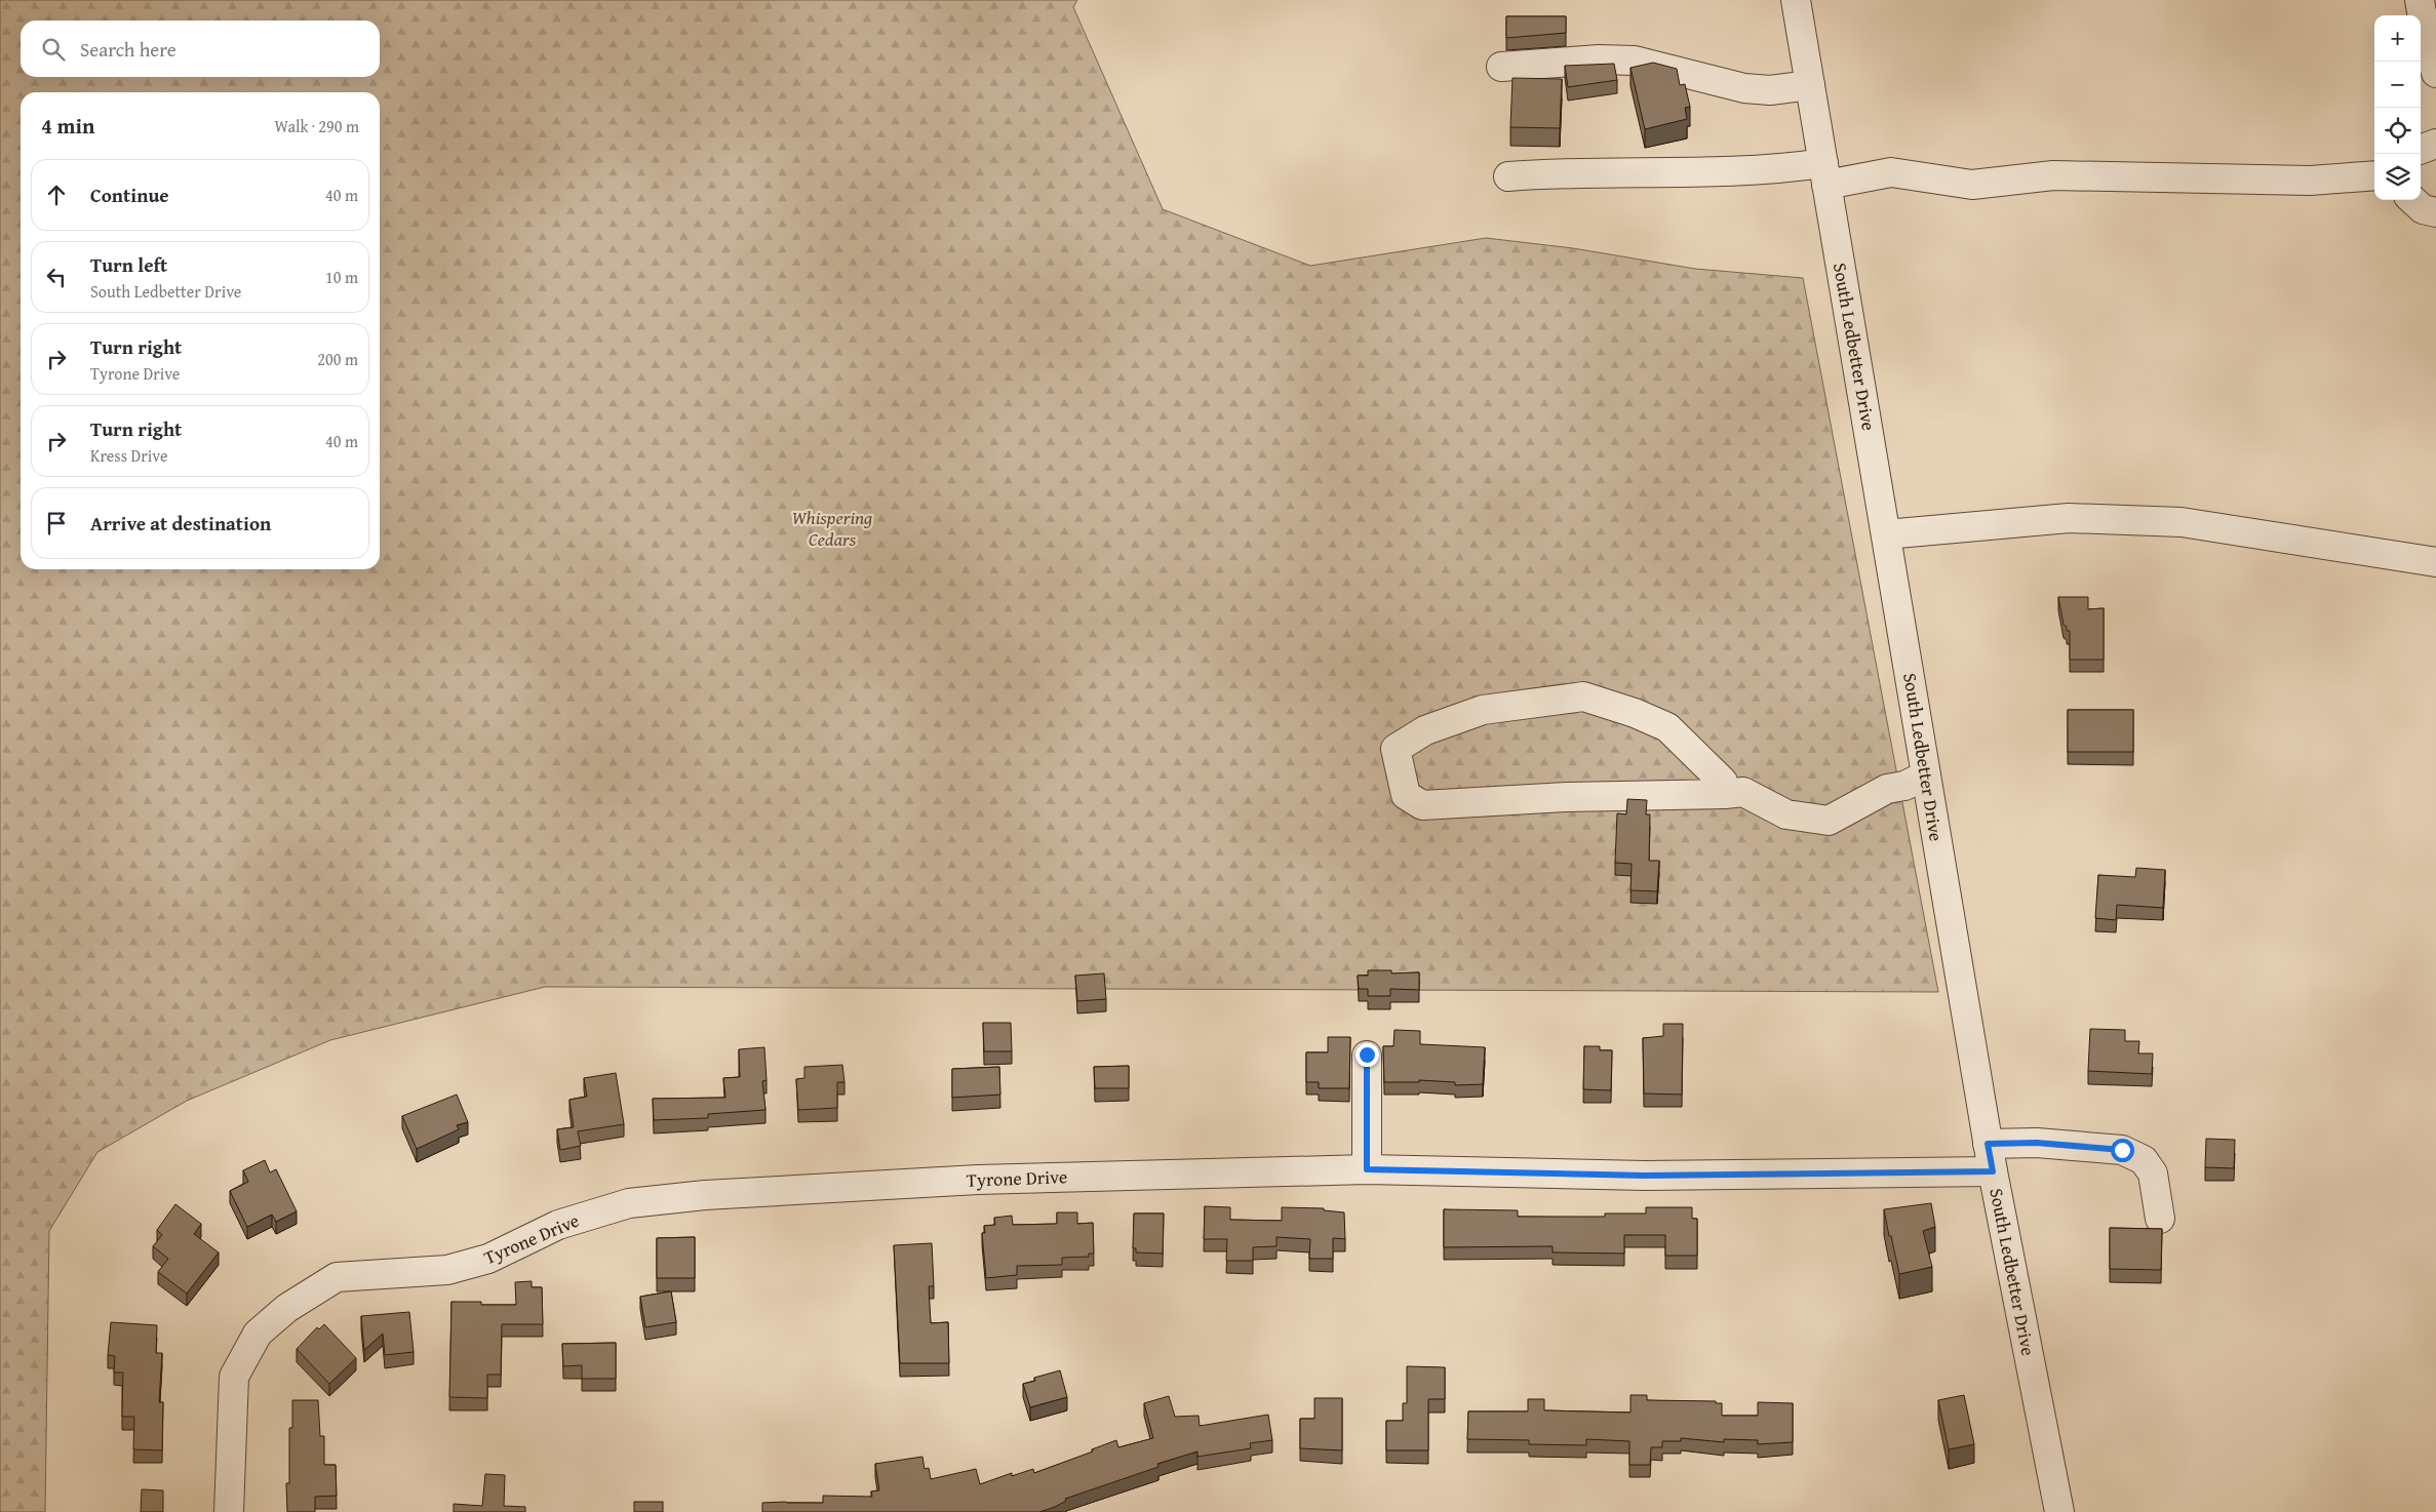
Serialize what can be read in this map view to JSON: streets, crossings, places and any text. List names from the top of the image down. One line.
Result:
{"streets":{"street":["South Ledbetter Drive","Tyrone Drive"]},"crossings":[["South Ledbetter Drive","Tyrone Drive"]],"parks":["Whispering Cedars"],"page":{"map_buttons":["+","−"],"search":"Search here","heading":["4 min","Walk · 290 m"],"list":[["Continue","40 m"],["Turn left","South Ledbetter Drive","10 m"],["Turn right","Tyrone Drive","200 m"],["Turn right","Kress Drive","40 m"],"Arrive at destination"]}}
